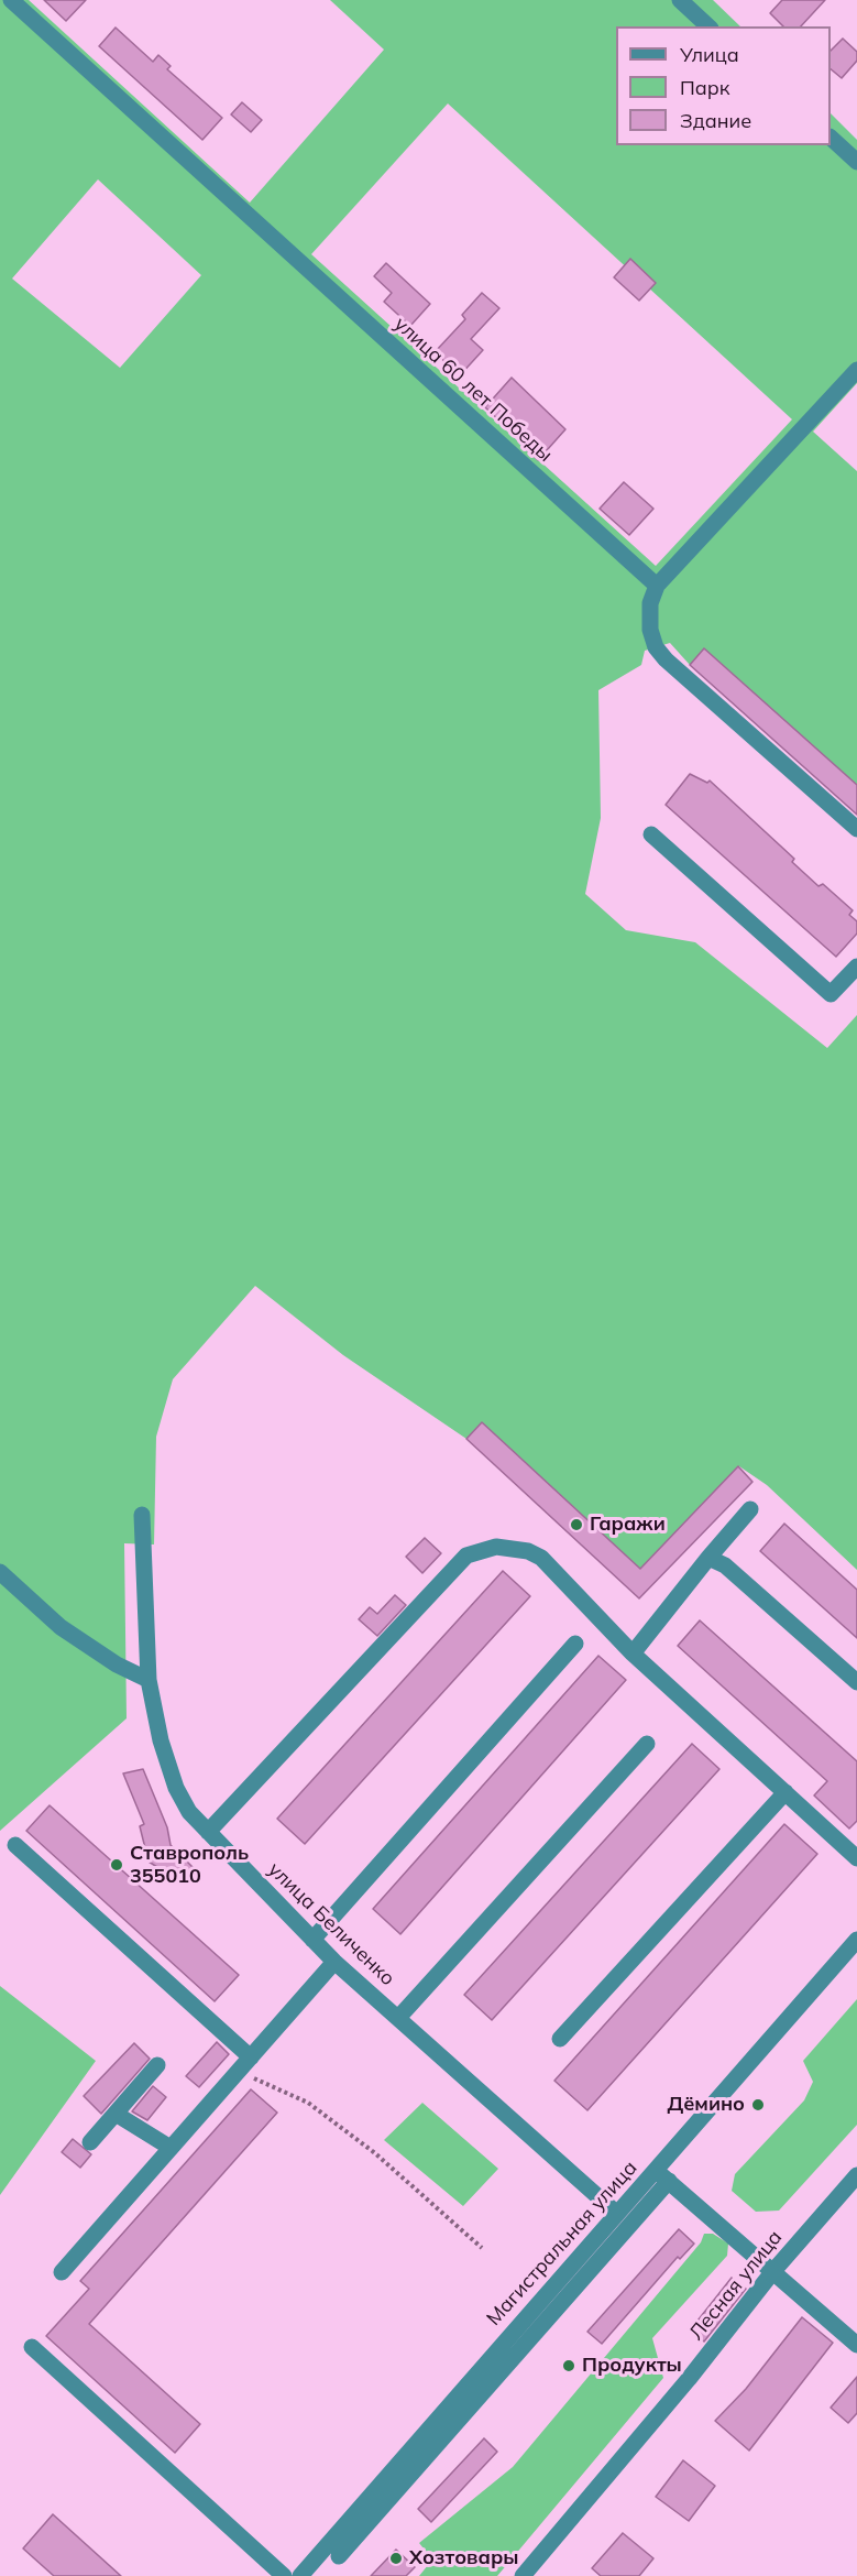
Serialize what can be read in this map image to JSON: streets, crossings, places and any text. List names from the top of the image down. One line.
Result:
{"streets":{"street":["улица 60 лет Победы","улица Беличенко","Магистральная улица","Лесная улица"]},"crossings":[["улица Беличенко","Магистральная улица"]],"places":["Гаражи","Ставрополь 355010","Дёмино","Продукты","Хозтовары"],"legend":["Улица","Парк","Здание"]}
